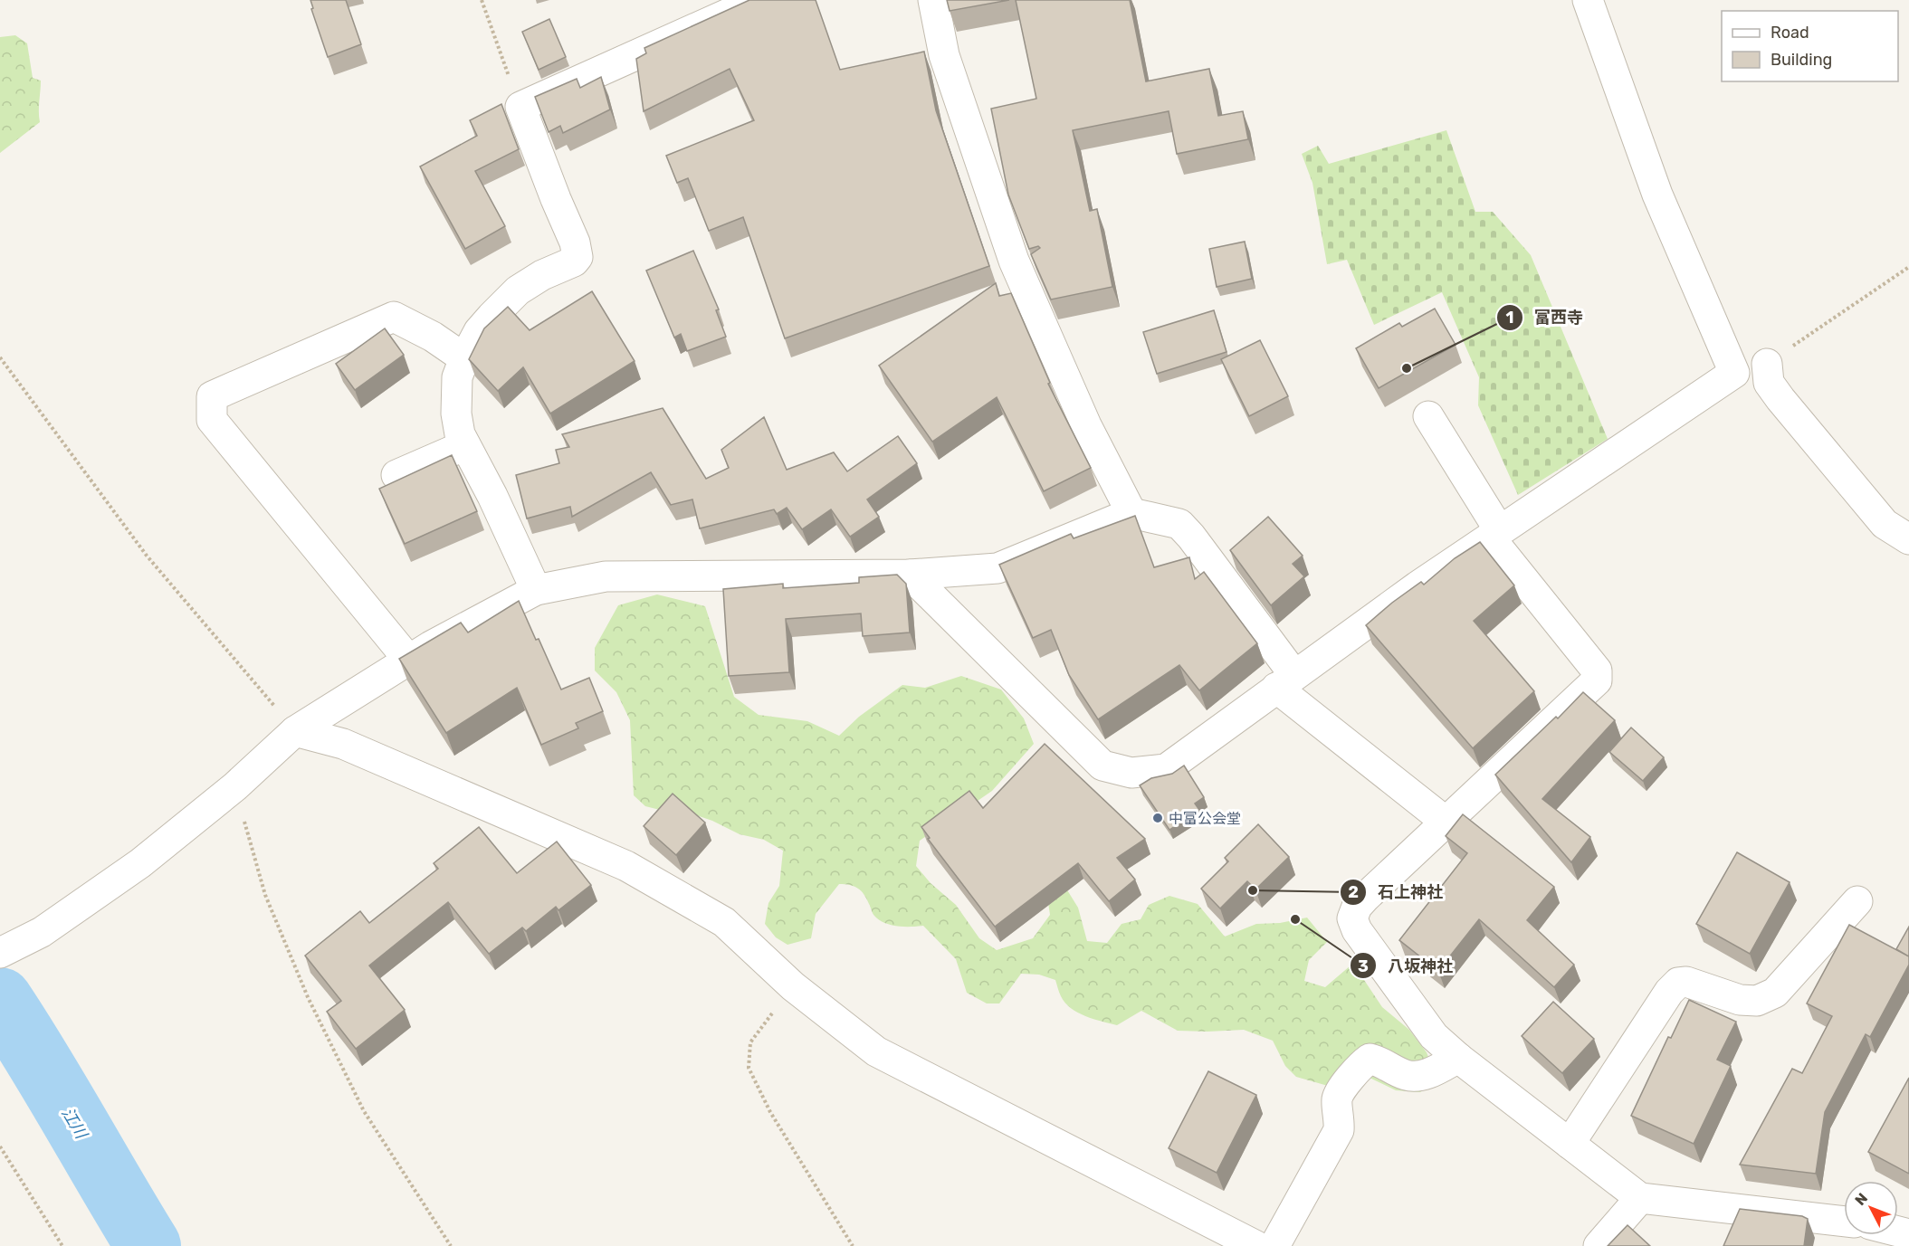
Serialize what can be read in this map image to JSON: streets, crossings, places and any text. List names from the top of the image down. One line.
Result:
{"water":["江川"],"places":["富西寺","中富公会堂","石上神社","八坂神社"],"legend":["Road","Building"],"north":"top left"}
